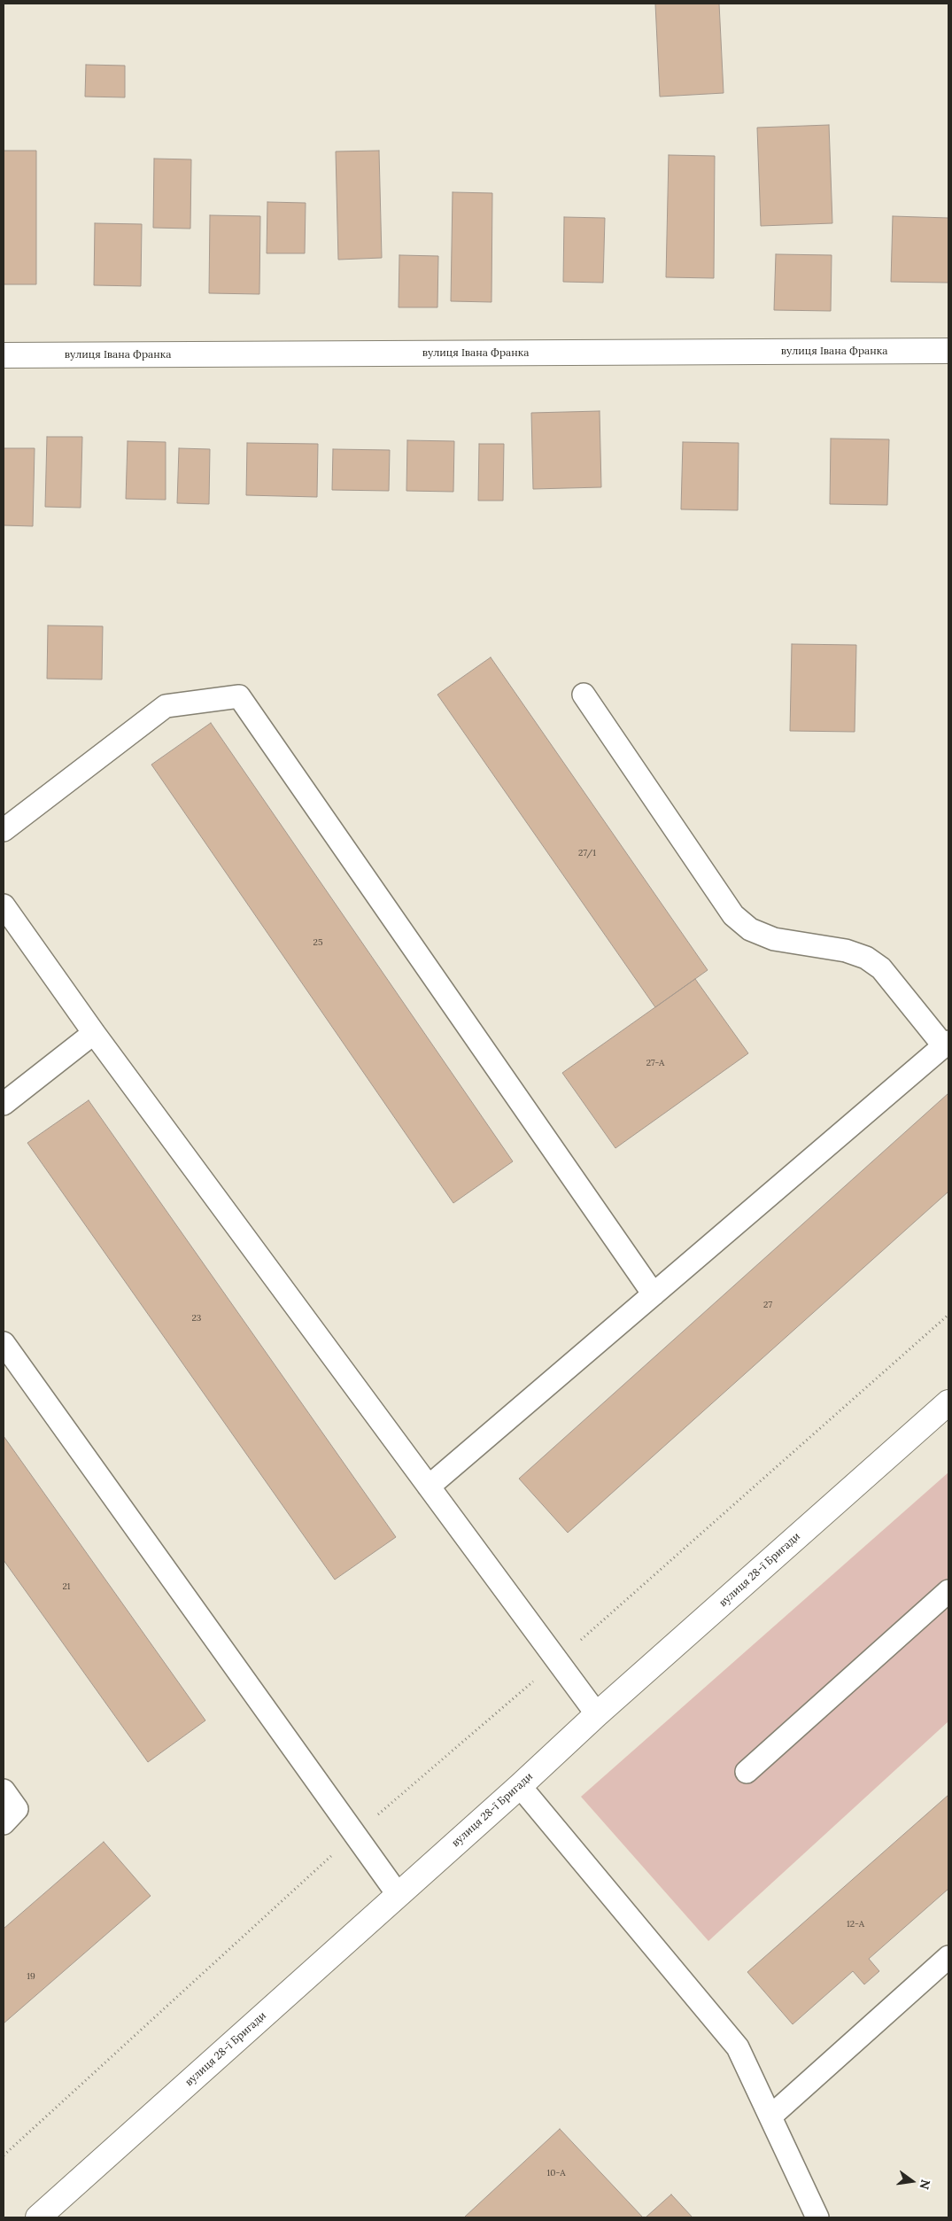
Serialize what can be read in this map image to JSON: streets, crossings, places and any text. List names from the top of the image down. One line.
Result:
{"streets":{"street":["вулиця Івана Франка","вулиця 28-ї Бригади"]},"house_numbers":["27/1","25","27-А","27","23","21","12-А","19","10-А"],"north":"right"}
